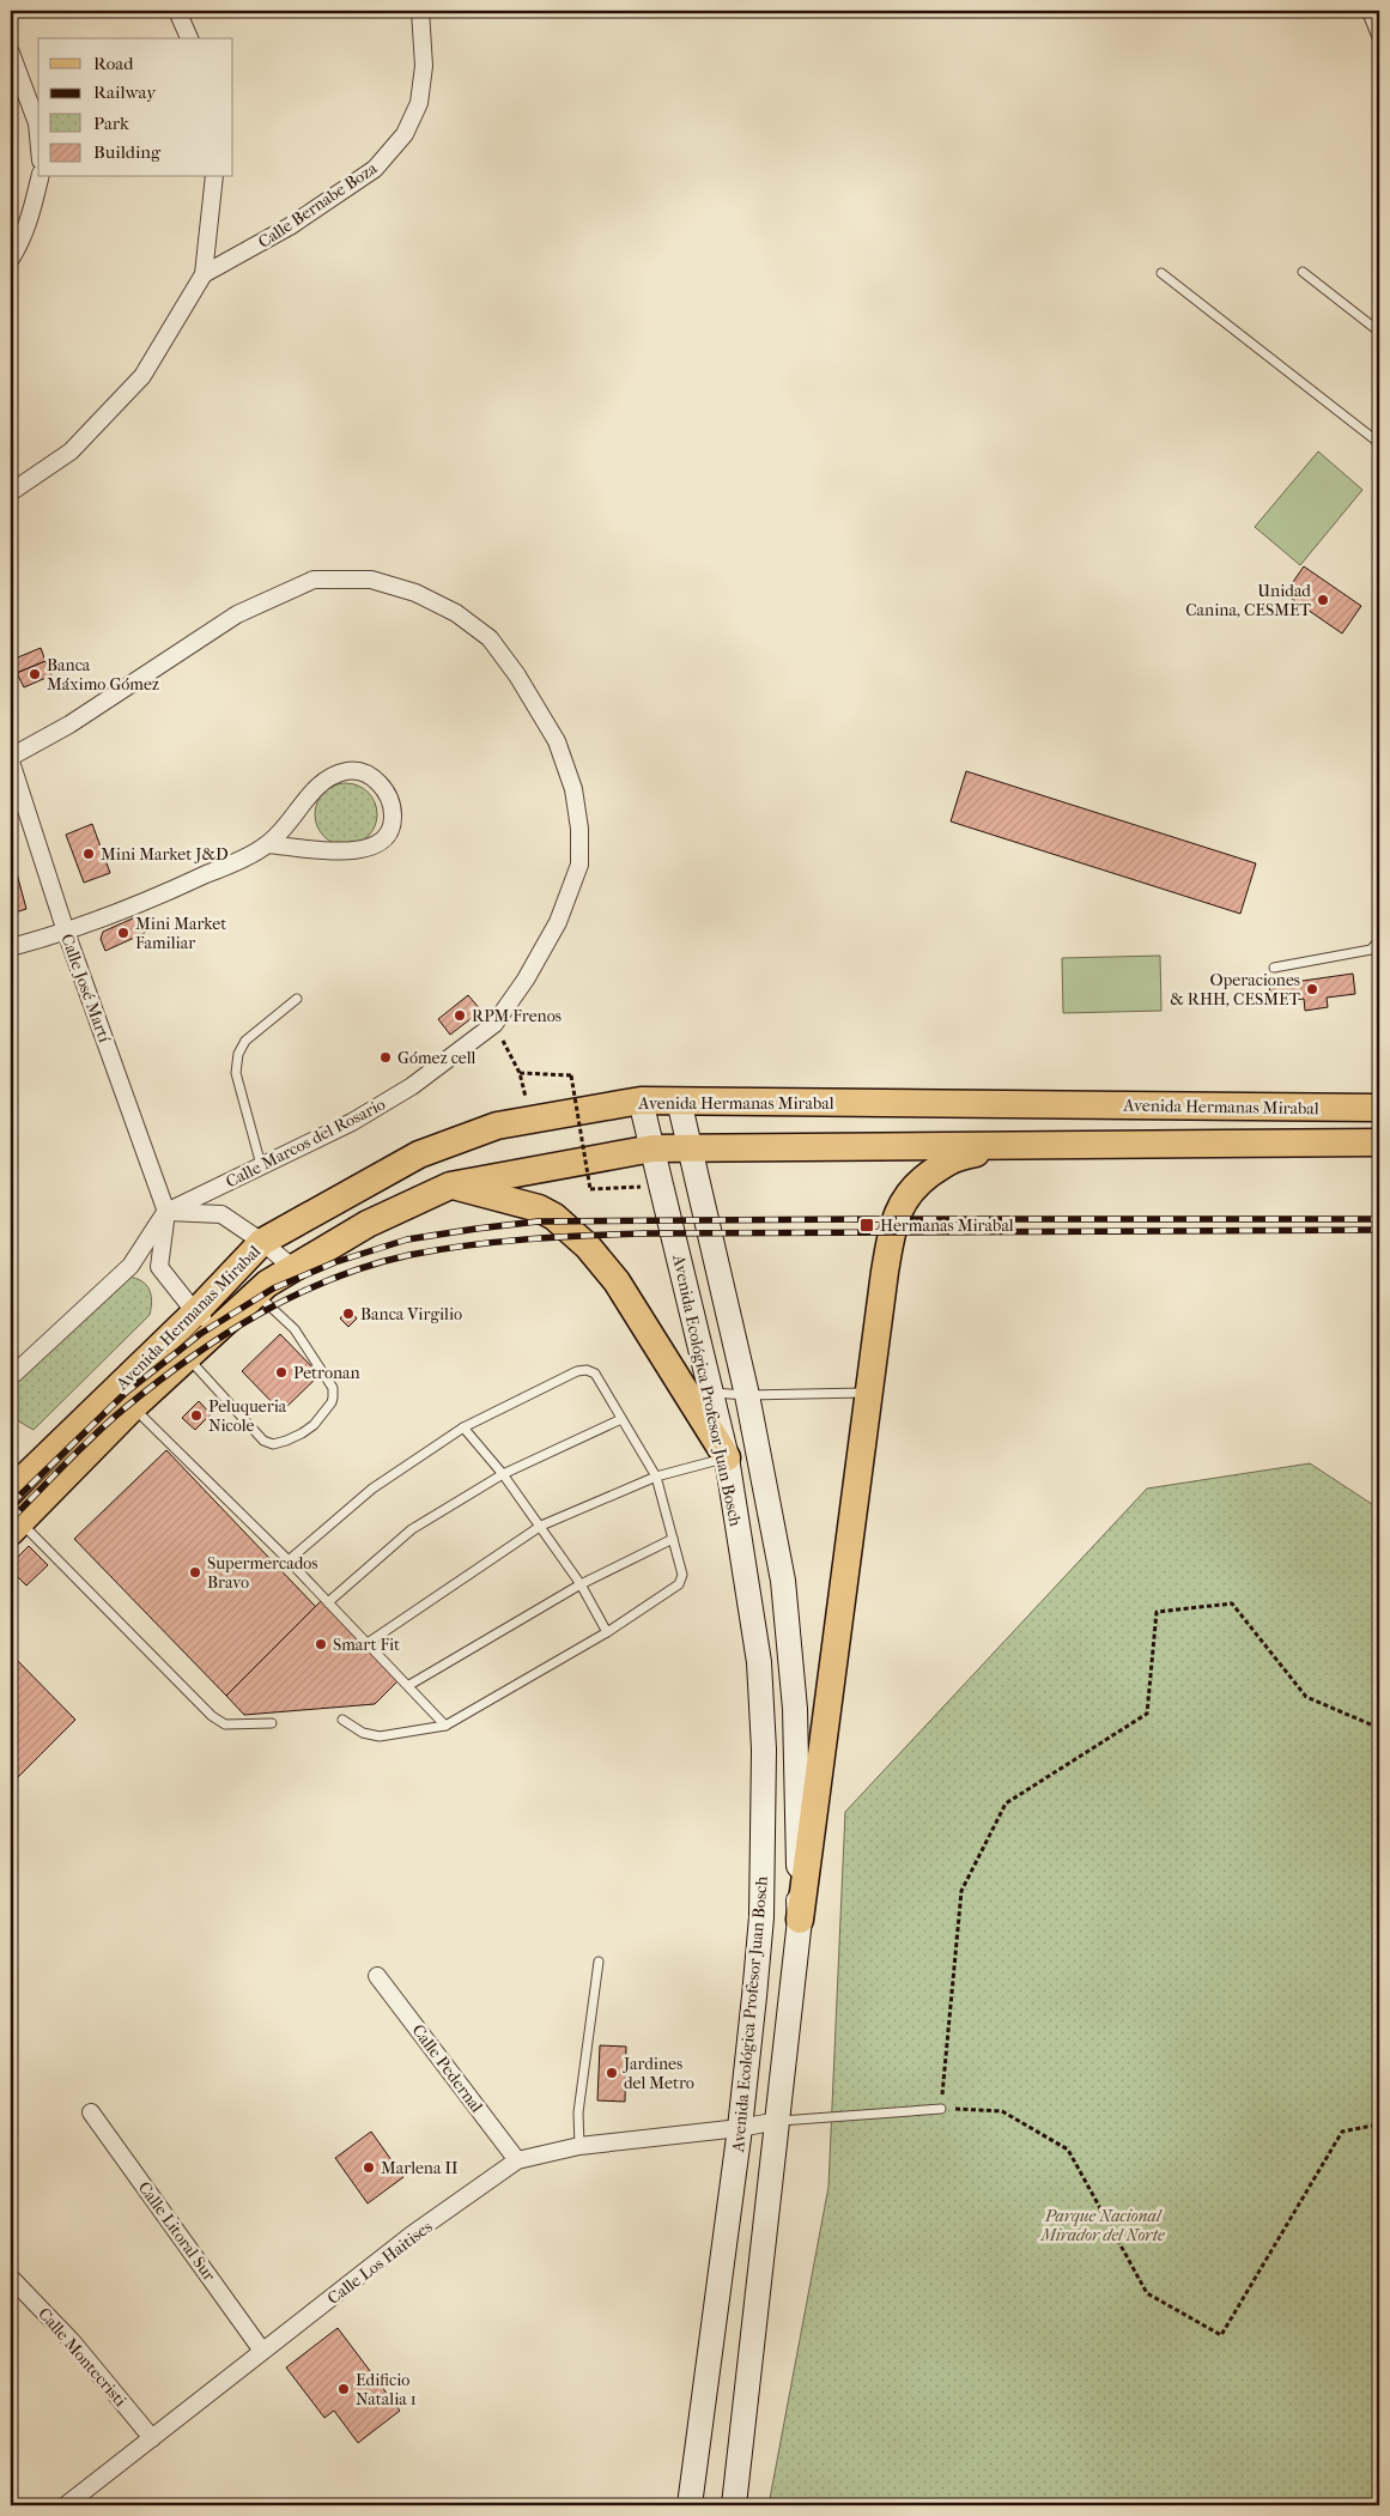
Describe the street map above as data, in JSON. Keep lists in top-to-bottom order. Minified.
{"streets":{"main road":["Avenida Hermanas Mirabal"],"street":["Calle Bernabe Boza","Calle José Martí","Calle Marcos del Rosario","Avenida Ecológica Profesor Juan Bosch","Calle Pedernal","Calle Litoral Sur","Calle Los Haitises","Calle Montecristi"]},"crossings":[["Calle José Martí","Calle Marcos del Rosario"],["Avenida Hermanas Mirabal","Avenida Ecológica Profesor Juan Bosch"],["Avenida Ecológica Profesor Juan Bosch","Calle Los Haitises"],["Calle Pedernal","Calle Los Haitises"],["Calle Litoral Sur","Calle Los Haitises"],["Calle Los Haitises","Calle Montecristi"]],"parks":["Parque Nacional Mirador del Norte"],"places":{"other":["Unidad Canina, CESMET","Banca Máximo Gómez","Mini Market J&D","Mini Market Familiar","Operaciones & RHH, CESMET","RPM Frenos","Gómez cell","Banca Virgilio","Petronan","Peluqueria Nicole","Supermercados Bravo","Smart Fit","Jardines del Metro","Marlena II","Edificio Natalia 1"],"transit":["Hermanas Mirabal"]},"legend":["Road","Railway","Park","Building"]}
